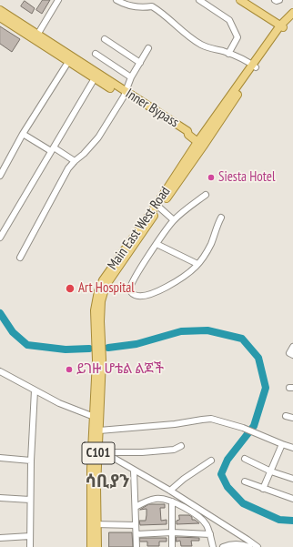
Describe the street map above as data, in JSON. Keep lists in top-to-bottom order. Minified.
{"streets":{"main road":["Inner Bypass","Main East West Road","C101"]},"crossings":[["Inner Bypass","Main East West Road"]],"districts":["ሳቢያን"],"places":["Siesta Hotel","Art Hospital","ይገዙ ሆቴል ልጆች"]}
